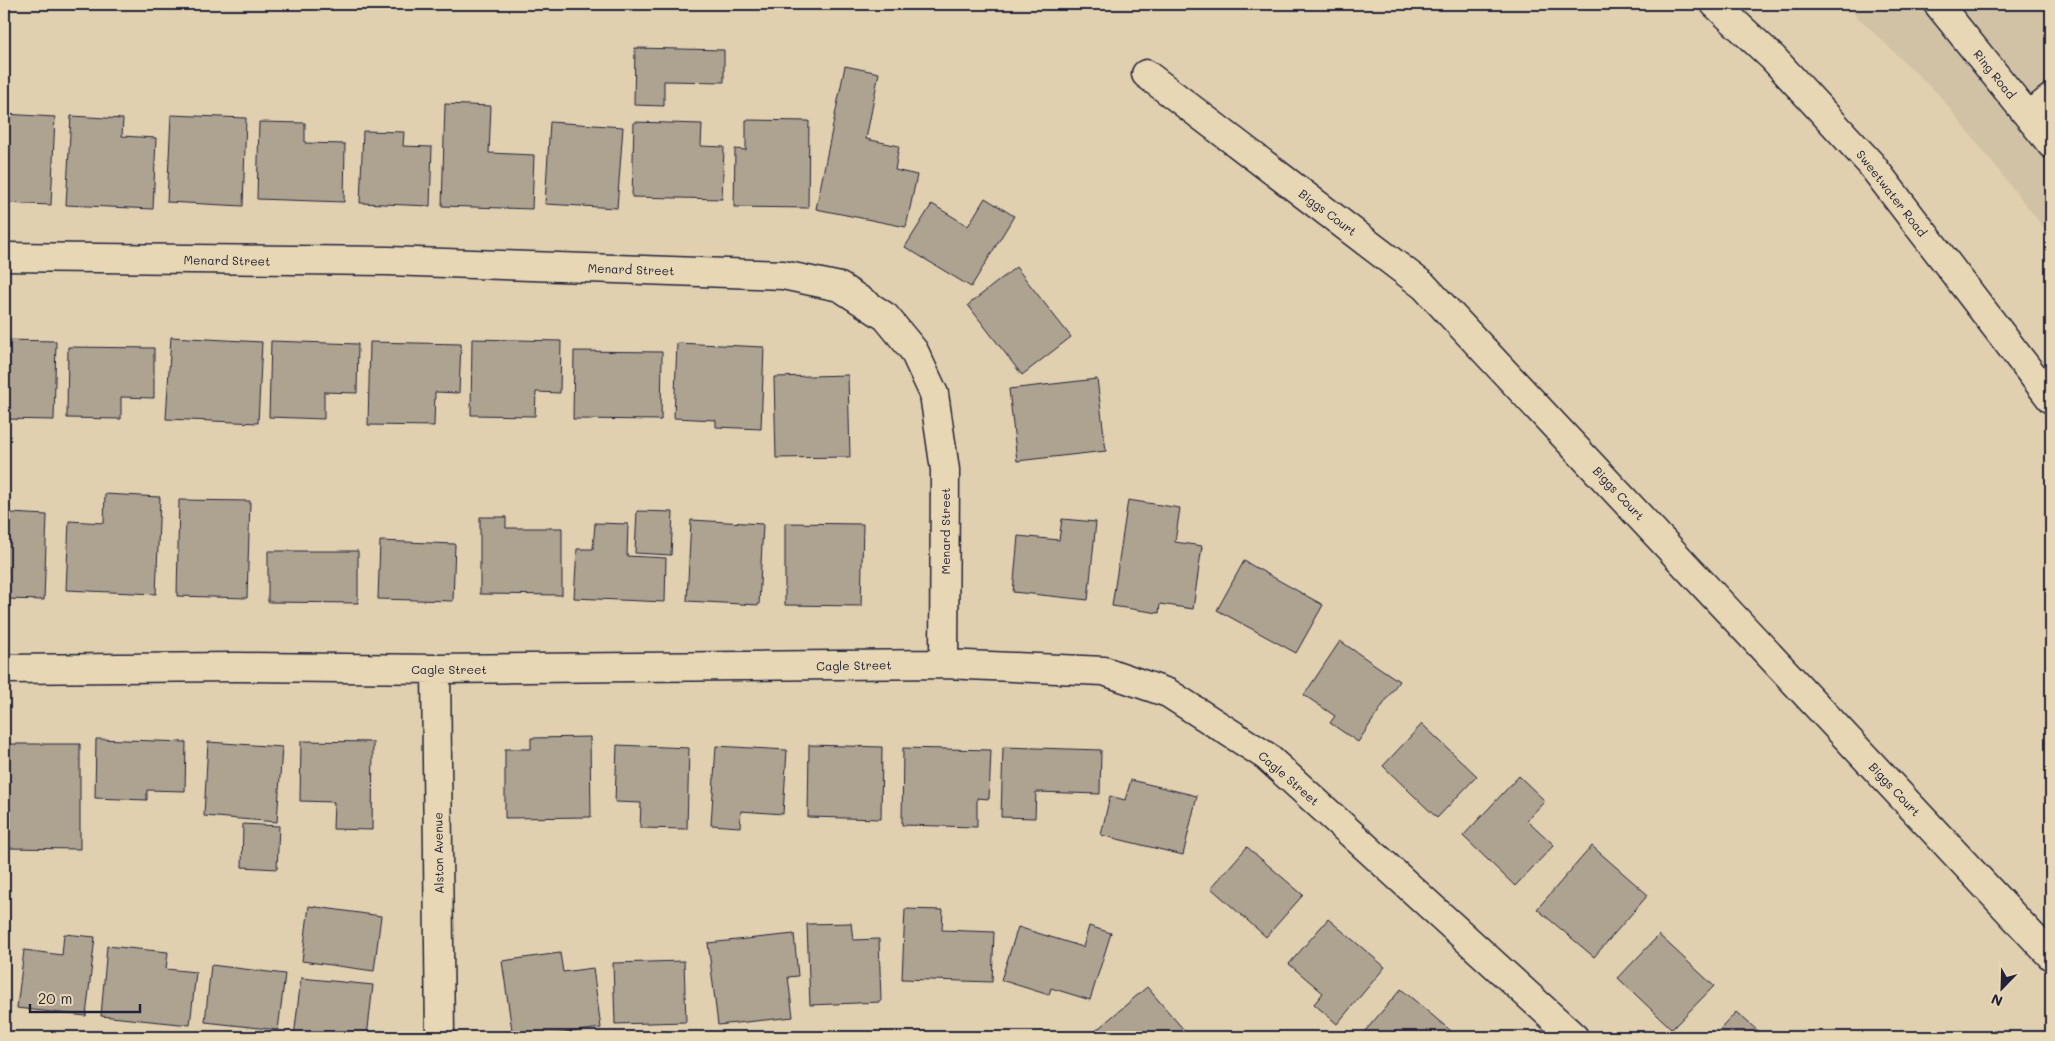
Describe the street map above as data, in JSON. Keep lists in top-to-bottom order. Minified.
{"streets":{"street":["Ring Road","Sweetwater Road","Biggs Court","Menard Street","Cagle Street","Alston Avenue"]},"crossings":[["Menard Street","Cagle Street"],["Cagle Street","Alston Avenue"]],"scale_bar":"20 m","north":"bottom left"}
